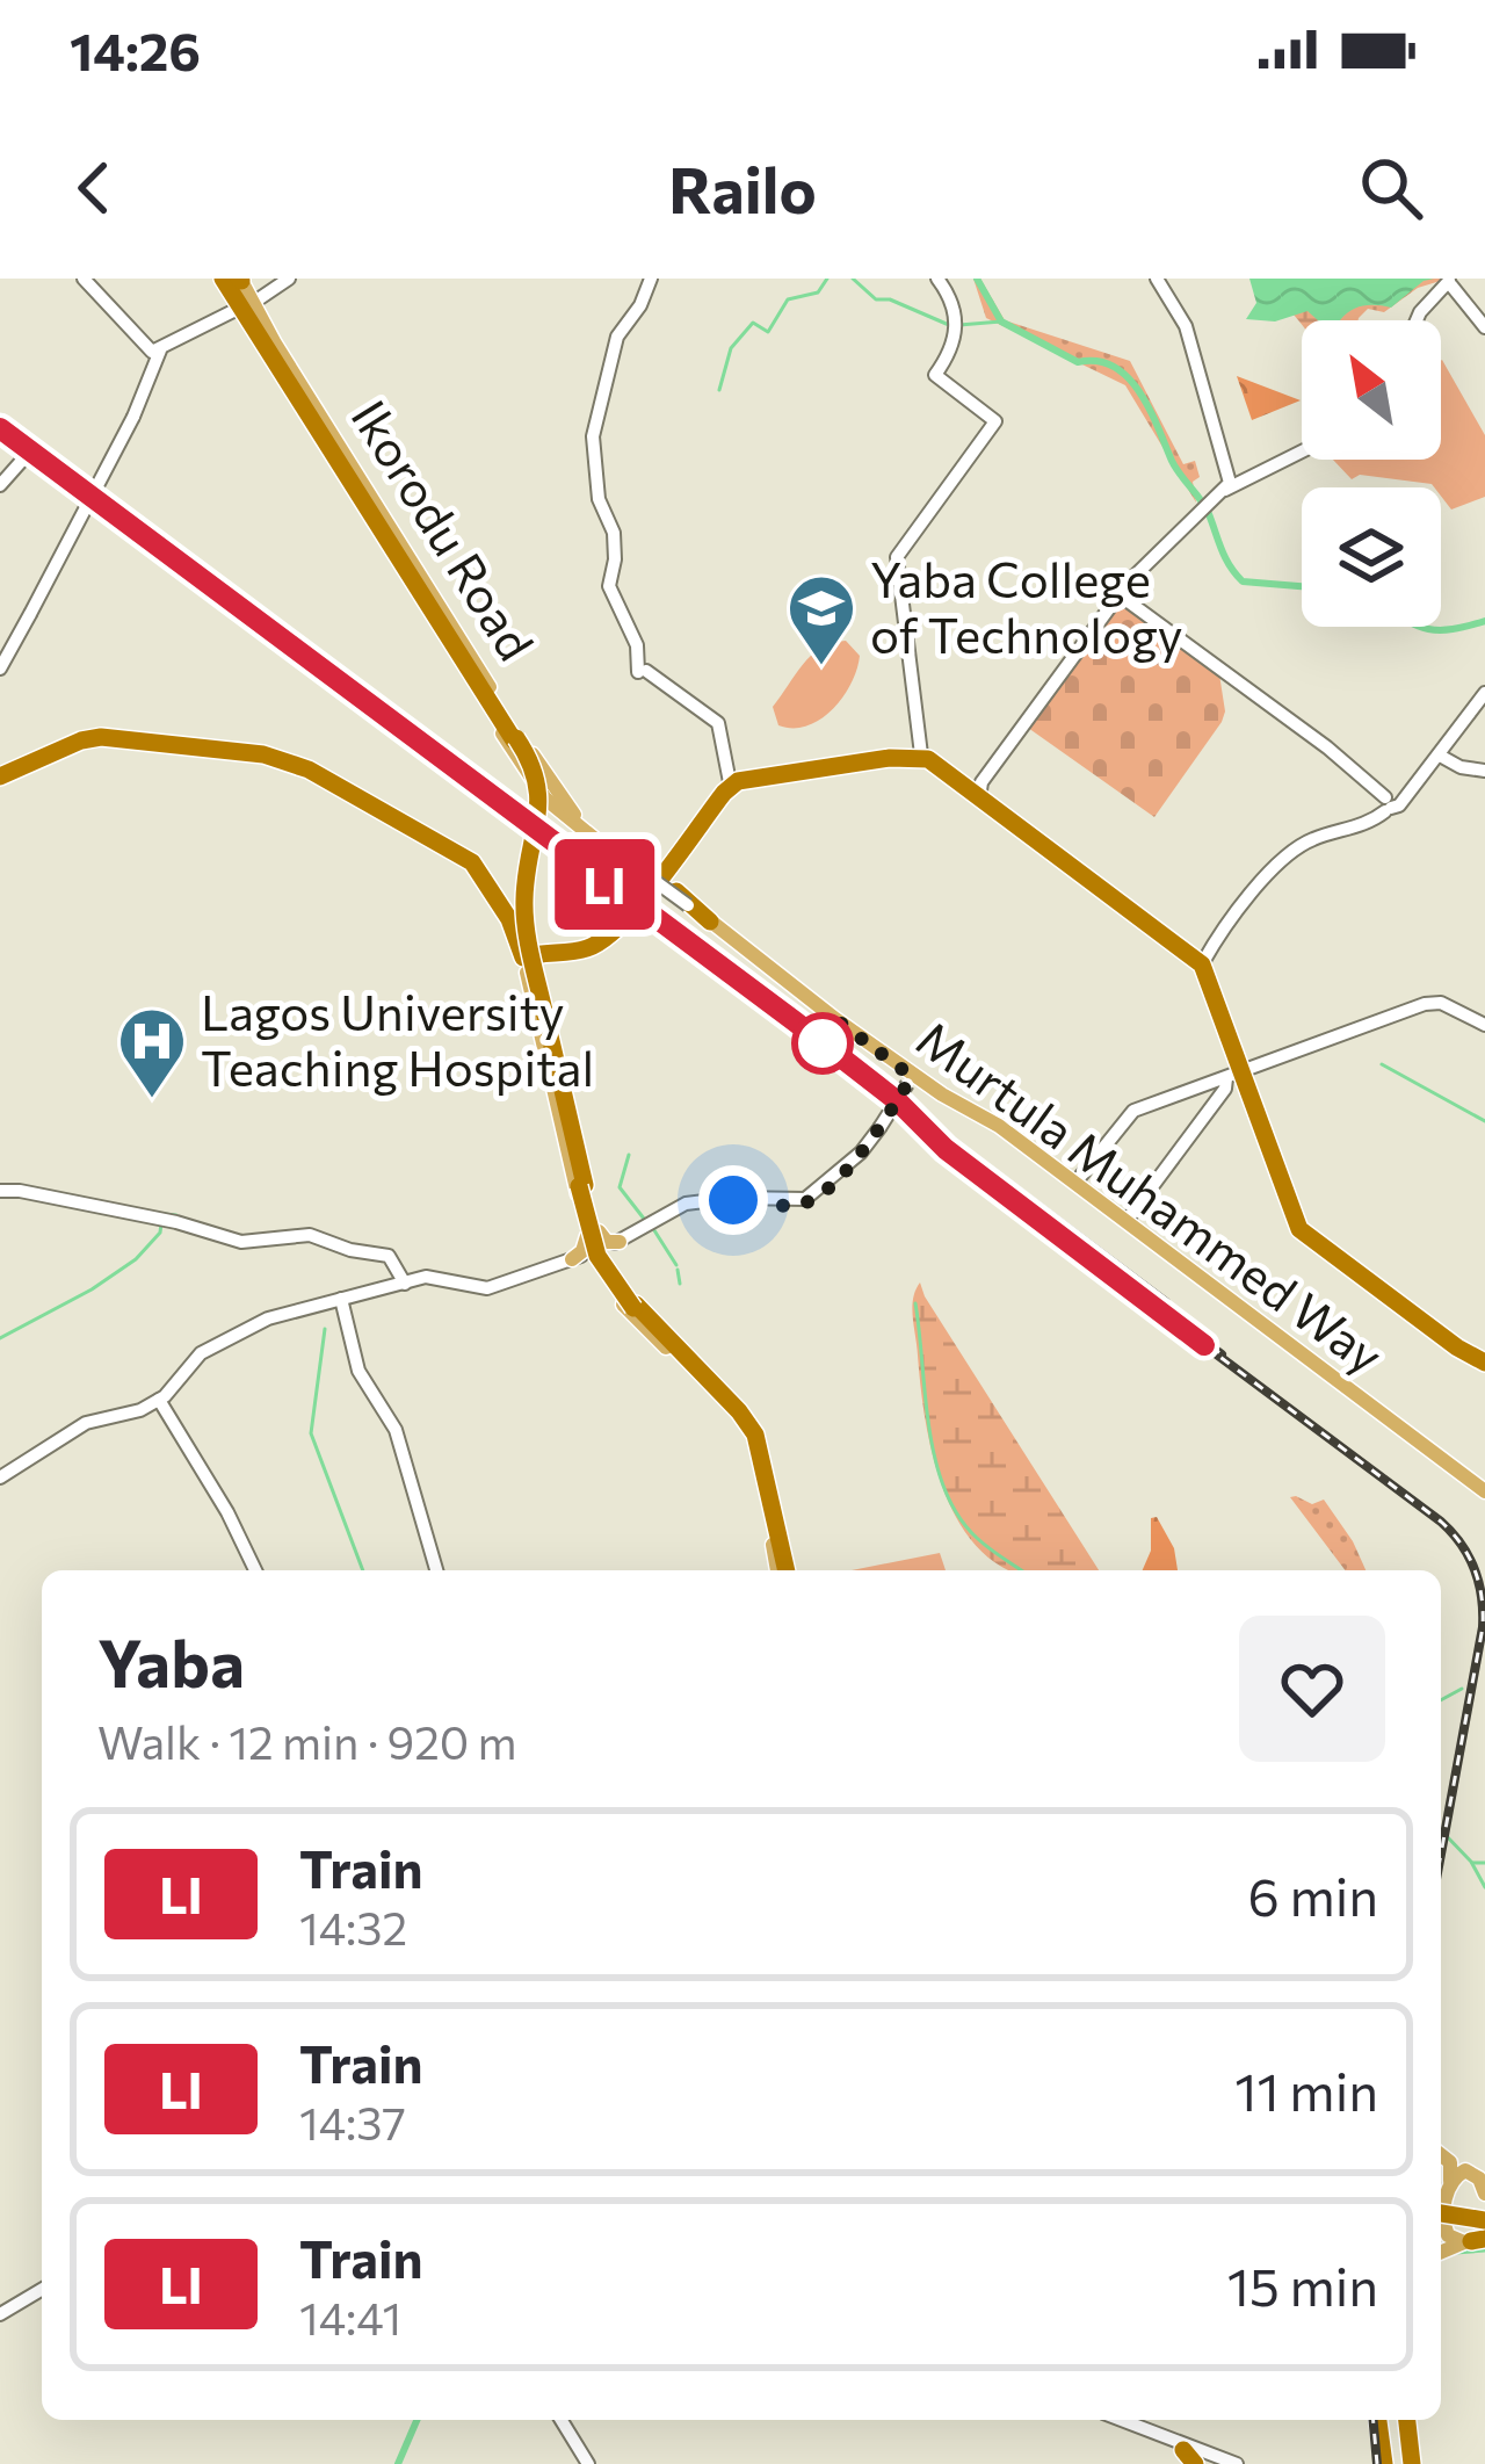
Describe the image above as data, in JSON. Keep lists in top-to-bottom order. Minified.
{"streets":{"highway":["Ikorodu Road"],"main road":["Murtula Muhammed Way"]},"places":{"school or university":["Yaba College of Technology"],"hospital":["Lagos University Teaching Hospital"]},"north":"top left","page":{"status":"14:26","header":"Railo","on_map":"LI","heading":["Yaba","Walk · 12 min · 920 m"],"list":[{"mark":"LI","name":"Train","note":"14:32","value":"6 min"},{"mark":"LI","name":"Train","note":"14:37","value":"11 min"},{"mark":"LI","name":"Train","note":"14:41","value":"15 min"}]}}
